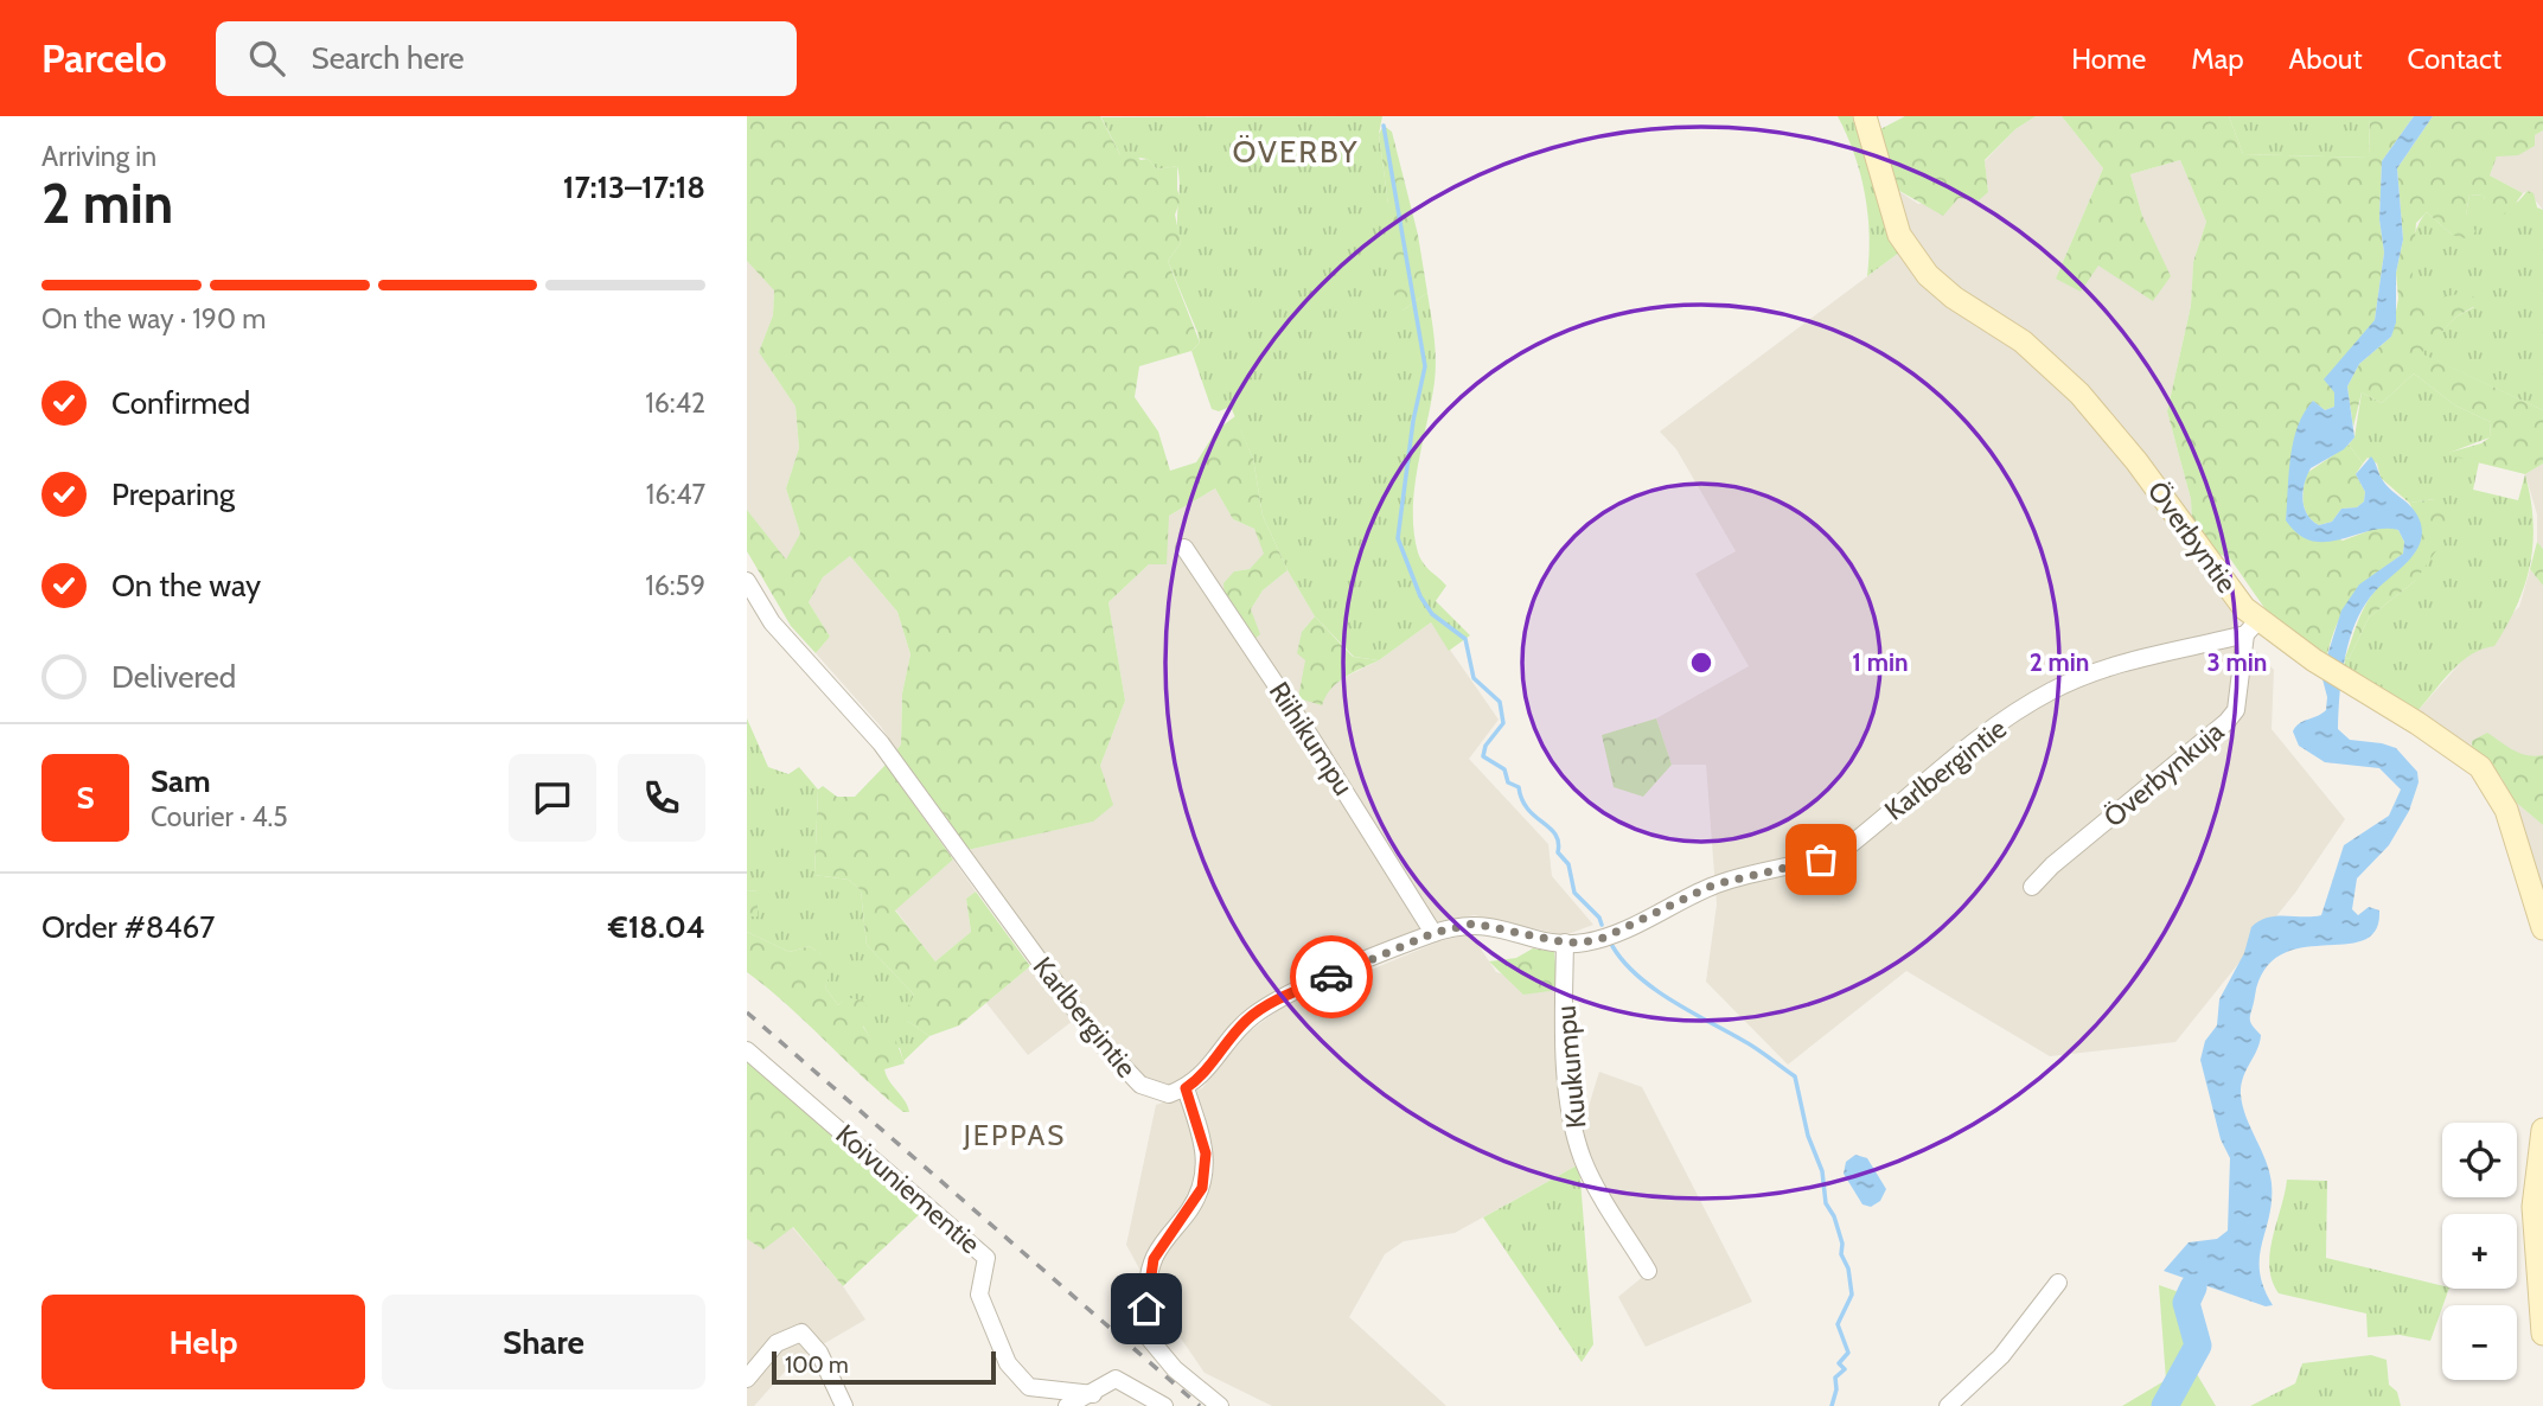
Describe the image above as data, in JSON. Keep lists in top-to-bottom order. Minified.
{"streets":{"street":["Överbyntie","Riihikumpu","Karlbergintie","Överbynkuja","Kuukumpu","Koivuniementie"]},"crossings":[["Överbyntie","Karlbergintie"],["Överbyntie","Överbynkuja"],["Riihikumpu","Karlbergintie"],["Karlbergintie","Överbynkuja"],["Karlbergintie","Kuukumpu"]],"districts":["ÖVERBY","JEPPAS"],"scale_bar":"100 m","page":{"header":"Parcelo","search":"Search here","nav":["Home","Map","About","Contact"],"heading":["2 min","Arriving in","17:13–17:18"],"panel":["Sam","Courier · 4.5","Order #8467","€18.04"],"bar":"On the way · 190 m","list":[["Confirmed","16:42"],["Preparing","16:47"],["On the way","16:59"],"Delivered"],"round":"S","map_buttons":["+","−"],"buttons":["Help","Share"],"scale":"100 m"},"rings":["1 min","2 min","3 min"]}
